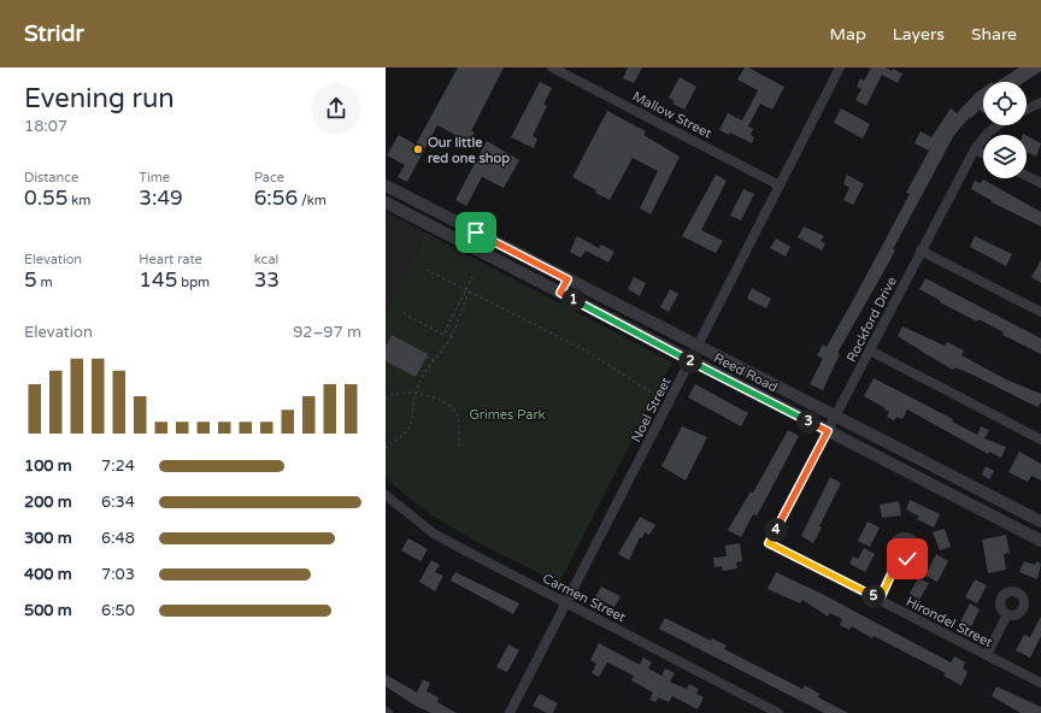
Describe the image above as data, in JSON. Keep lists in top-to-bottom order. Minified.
{"streets":{"street":["Mallow Street","Rockford Drive","Reed Road","Noel Street","Carmen Street","Hirondel Street"]},"crossings":[["Mallow Street","Noel Street"],["Rockford Drive","Reed Road"],["Rockford Drive","Hirondel Street"],["Reed Road","Noel Street"],["Noel Street","Carmen Street"]],"parks":["Grimes Park"],"places":["Our little red one shop"],"page":{"header":"Stridr","nav":["Map","Layers","Share"],"heading":["Evening run","18:07"],"stats":[["Distance","0.55 km"],["Time","3:49"],["Pace","6:56 /km"],["Elevation","5 m"],["Heart rate","145 bpm"],["kcal","33"]],"pins":["1","2","3","4","5"],"chart":["Elevation","92–97 m"],"list":[{"name":"100 m","note":"7:24"},{"name":"200 m","note":"6:34"},{"name":"300 m","note":"6:48"},{"name":"400 m","note":"7:03"},{"name":"500 m","note":"6:50"}]}}
